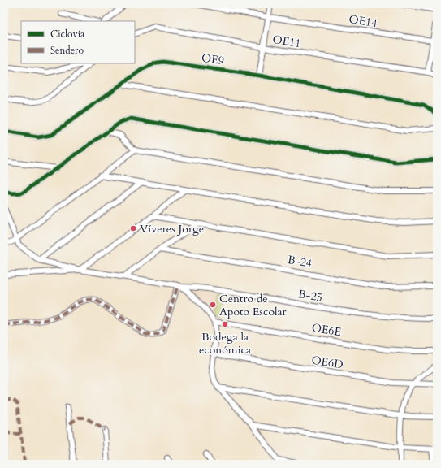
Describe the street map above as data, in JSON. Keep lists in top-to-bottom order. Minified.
{"streets":{"street":["OE14","OE11","OE9","B-24","B-25","OE6E","OE6D"]},"places":["Víveres Jorge","Centro de Apoto Escolar","Bodega la económica"],"legend":["Ciclovía","Sendero"]}
